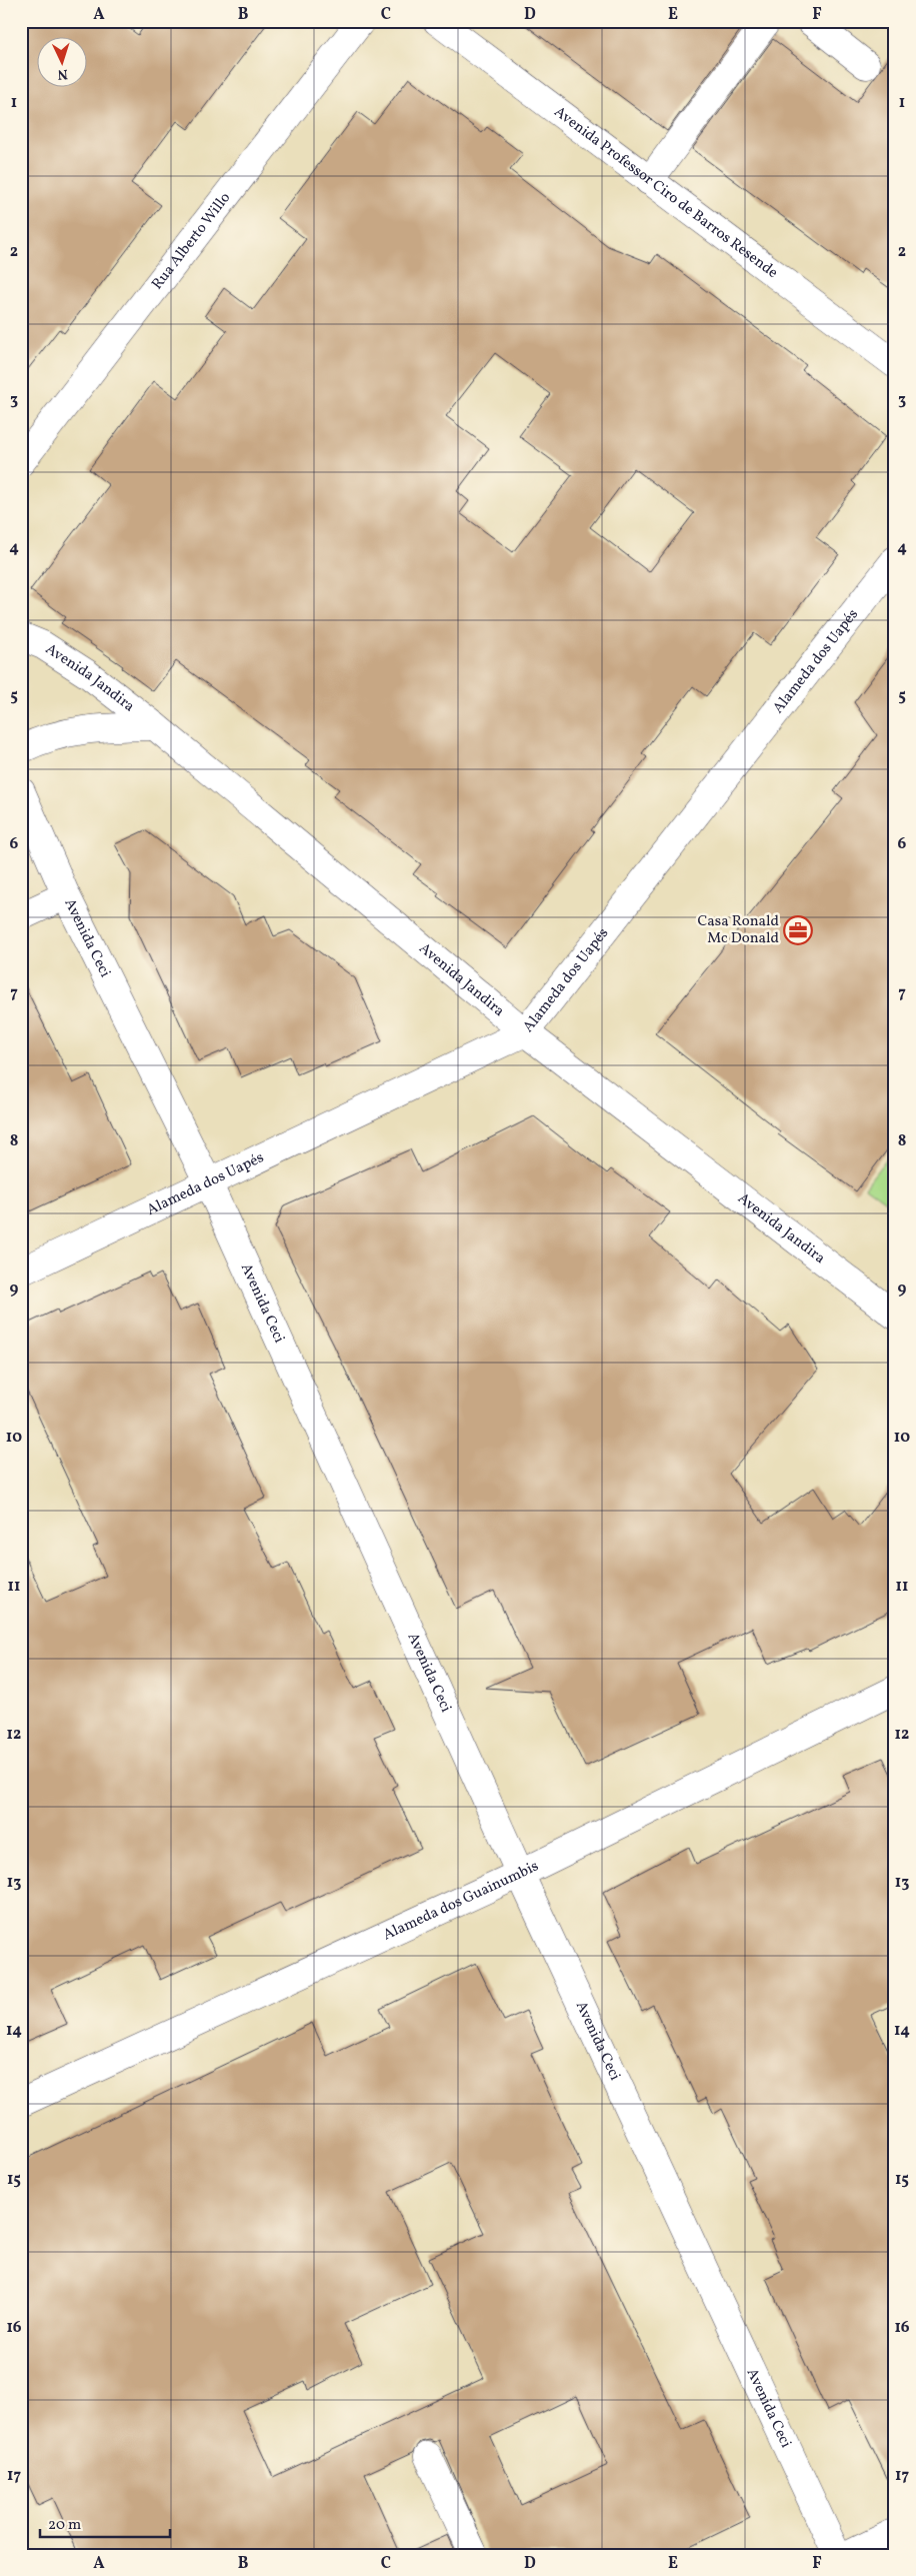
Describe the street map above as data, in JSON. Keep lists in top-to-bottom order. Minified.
{"streets":{"street":["Avenida Professor Ciro de Barros Resende","Rua Alberto Willo","Alameda dos Uapés","Avenida Jandira","Avenida Ceci","Alameda dos Guainumbis"]},"crossings":[["Alameda dos Uapés","Avenida Jandira"],["Alameda dos Uapés","Avenida Ceci"],["Avenida Ceci","Alameda dos Guainumbis"]],"places":{"office":["Casa Ronald Mc Donald"]},"scale_bar":"20 m","north":"bottom","grid":{"columns":["A","B","C","D","E","F"],"rows":["1","2","3","4","5","6","7","8","9","10","11","12","13","14","15","16","17"]}}
